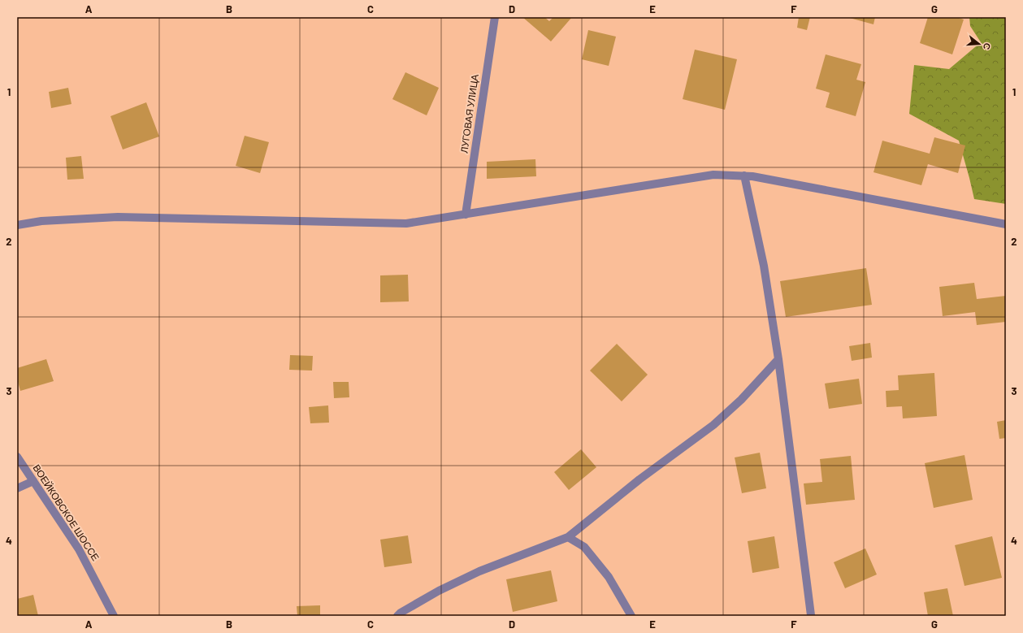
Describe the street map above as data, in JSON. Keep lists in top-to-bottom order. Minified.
{"streets":{"street":["ЛУГОВАЯ УЛИЦА","ВОЕЙКОВСКОЕ ШОССЕ"]},"north":"right","grid":{"columns":["A","B","C","D","E","F","G"],"rows":["1","2","3","4"]}}
